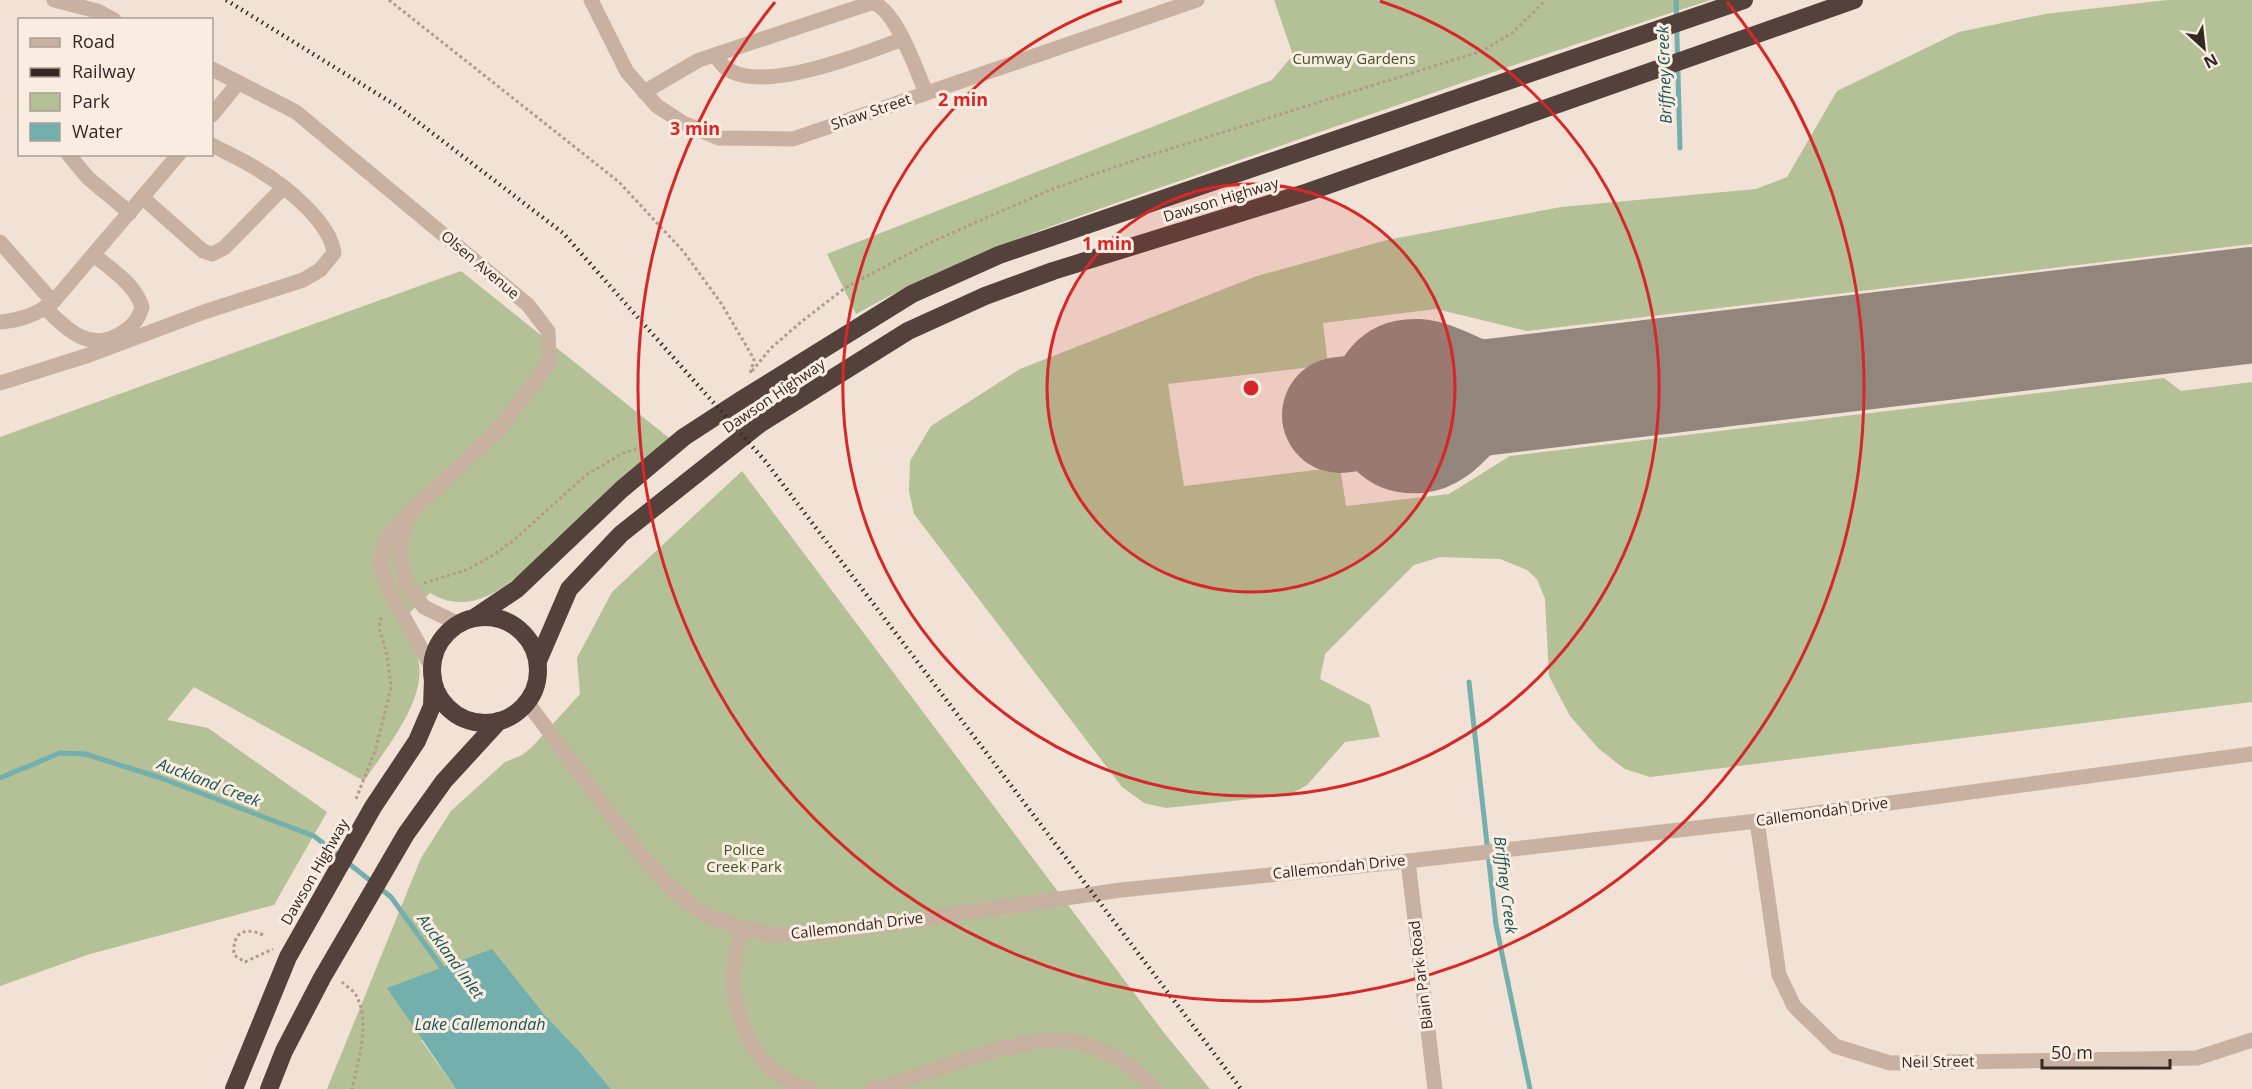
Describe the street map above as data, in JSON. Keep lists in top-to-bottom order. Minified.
{"streets":{"highway":["Dawson Highway"],"street":["Shaw Street","Olsen Avenue","Callemondah Drive","Blain Park Road","Neil Street"]},"crossings":[["Dawson Highway","Olsen Avenue"],["Dawson Highway","Callemondah Drive"],["Olsen Avenue","Callemondah Drive"],["Callemondah Drive","Blain Park Road"],["Callemondah Drive","Neil Street"]],"water":["Briffney Creek","Auckland Creek","Auckland Inlet","Lake Callemondah"],"parks":["Cumway Gardens","Police Creek Park"],"legend":["Road","Railway","Park","Water"],"scale_bar":"50 m","north":"bottom right","rings":["2 min","3 min","1 min"]}
